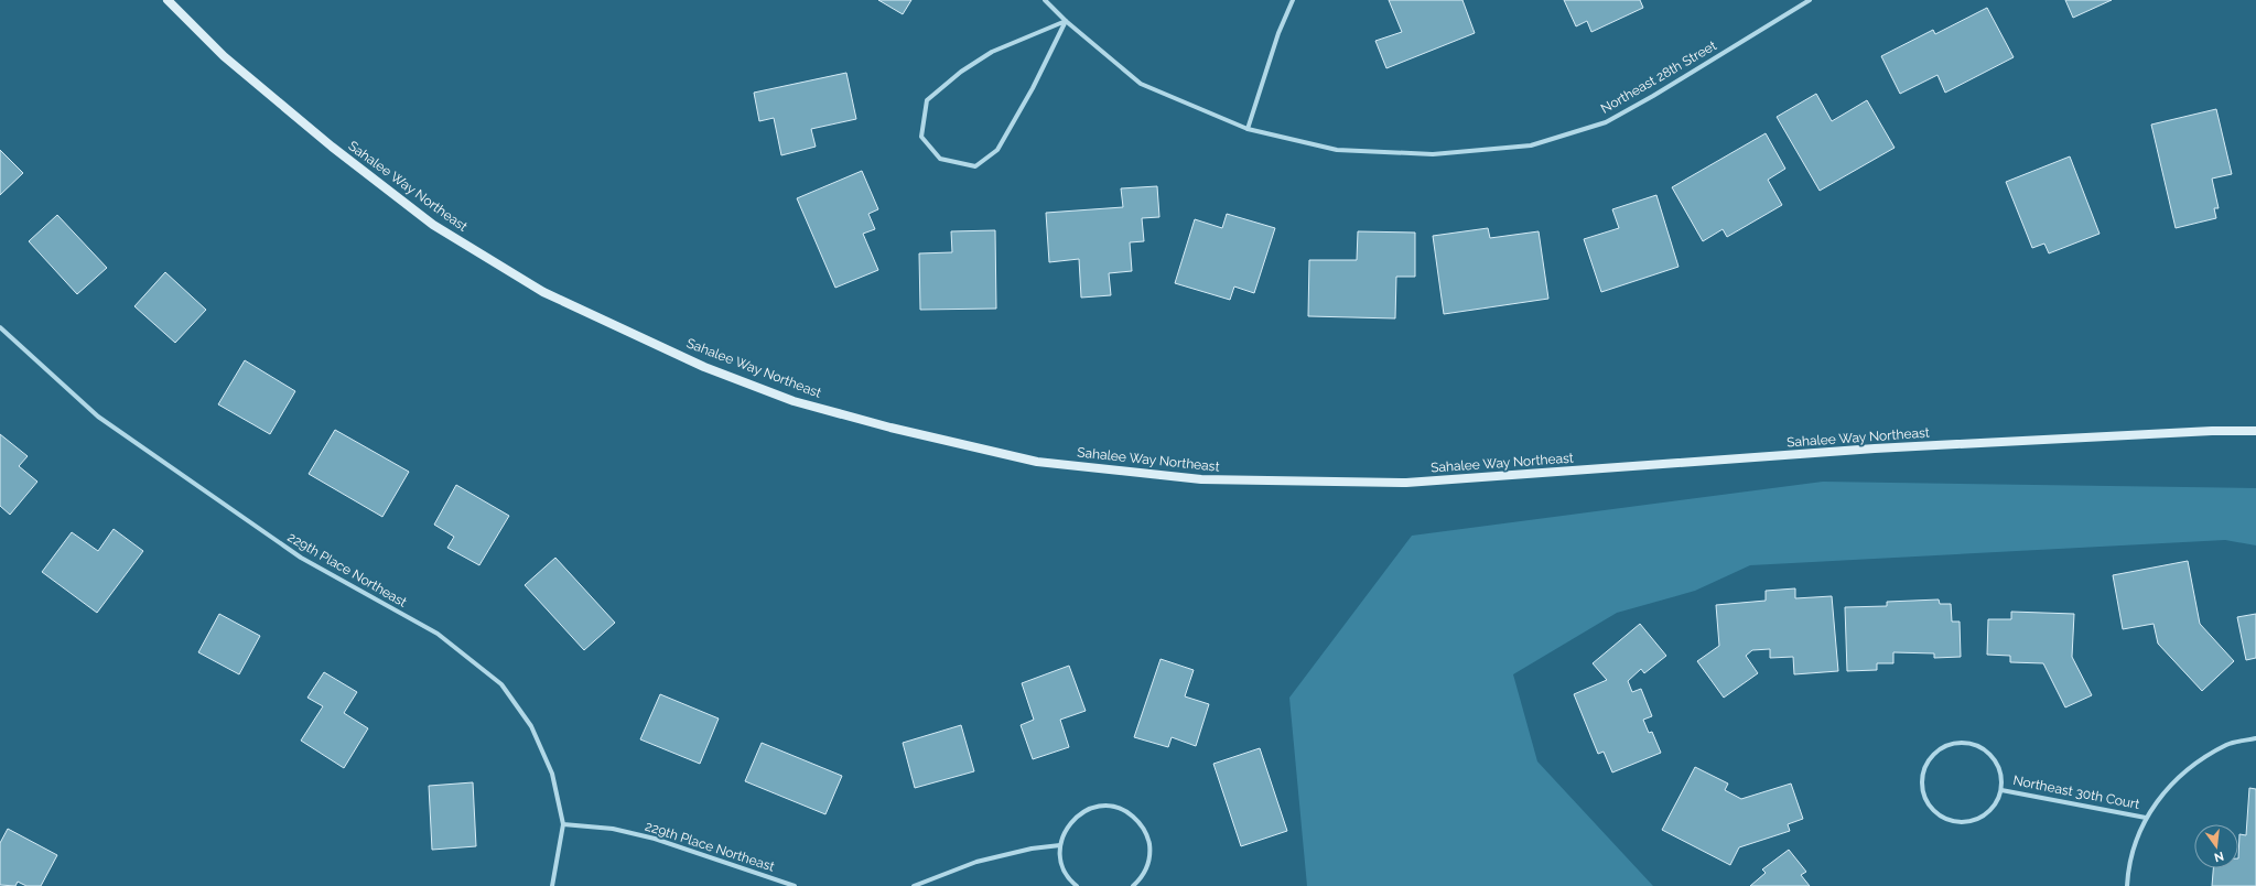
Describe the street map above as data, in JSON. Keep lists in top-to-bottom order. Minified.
{"streets":{"main road":["Sahalee Way Northeast"],"street":["Northeast 28th Street","229th Place Northeast","Northeast 30th Court"]},"north":"bottom"}
